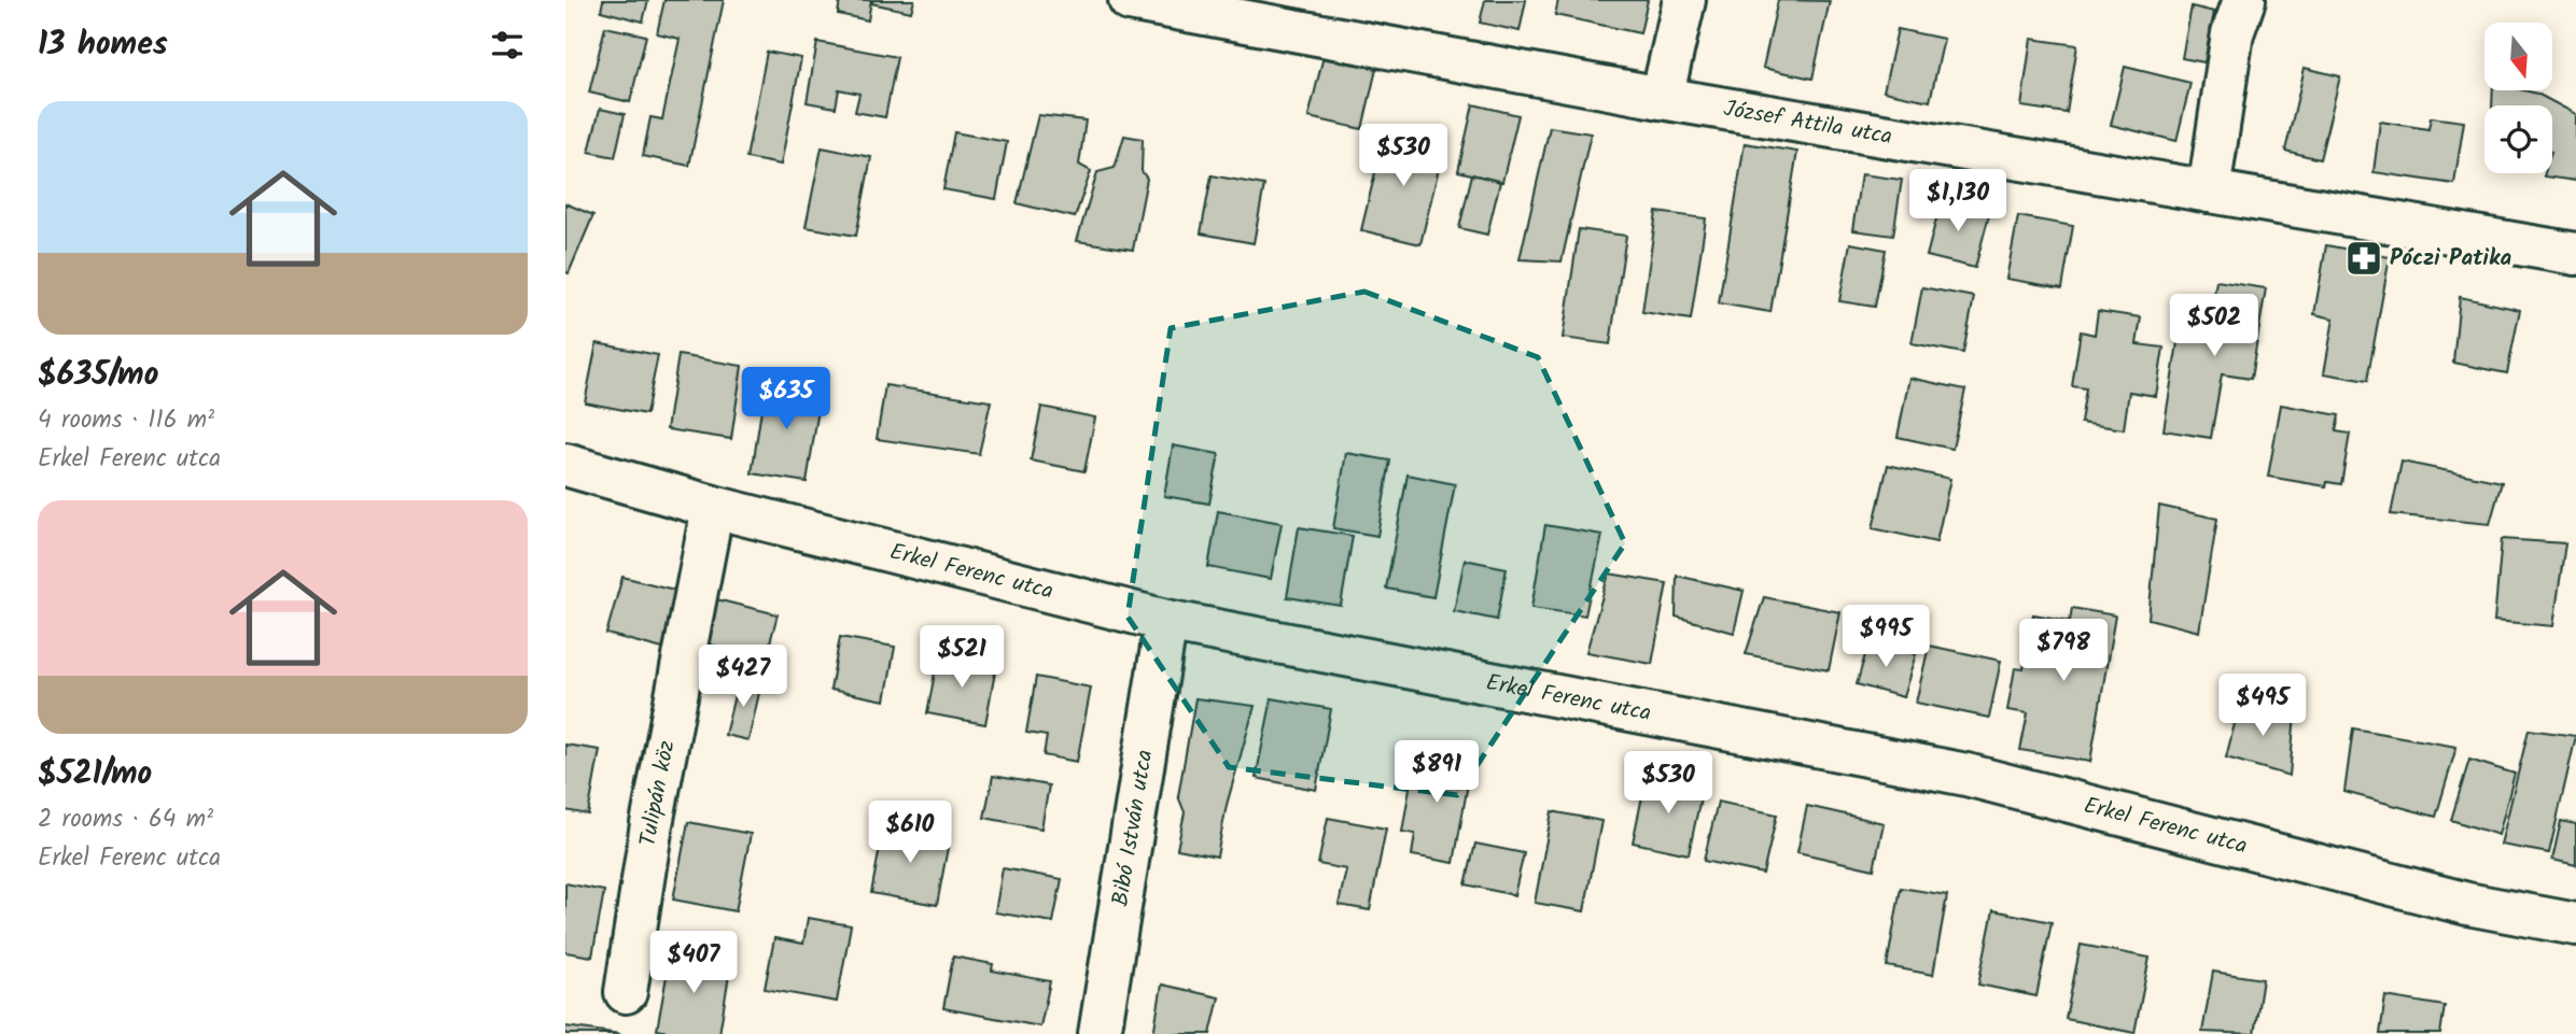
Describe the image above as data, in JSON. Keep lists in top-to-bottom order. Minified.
{"streets":{"street":["József Attila utca","Erkel Ferenc utca","Tulipán köz","Bibó István utca"]},"crossings":[["Erkel Ferenc utca","Tulipán köz"],["Erkel Ferenc utca","Bibó István utca"]],"places":{"pharmacy":["Póczi Patika"]},"north":"bottom","page":{"heading":"13 homes","list":[{"name":"$635/mo","note":"4 rooms · 116 m² · Erkel Ferenc utca"},{"name":"$521/mo","note":"2 rooms · 64 m² · Erkel Ferenc utca"}],"price":["$530","$1,130","$502","$635","$995","$798","$521","$427","$495","$891","$530","$610","$407"]}}
